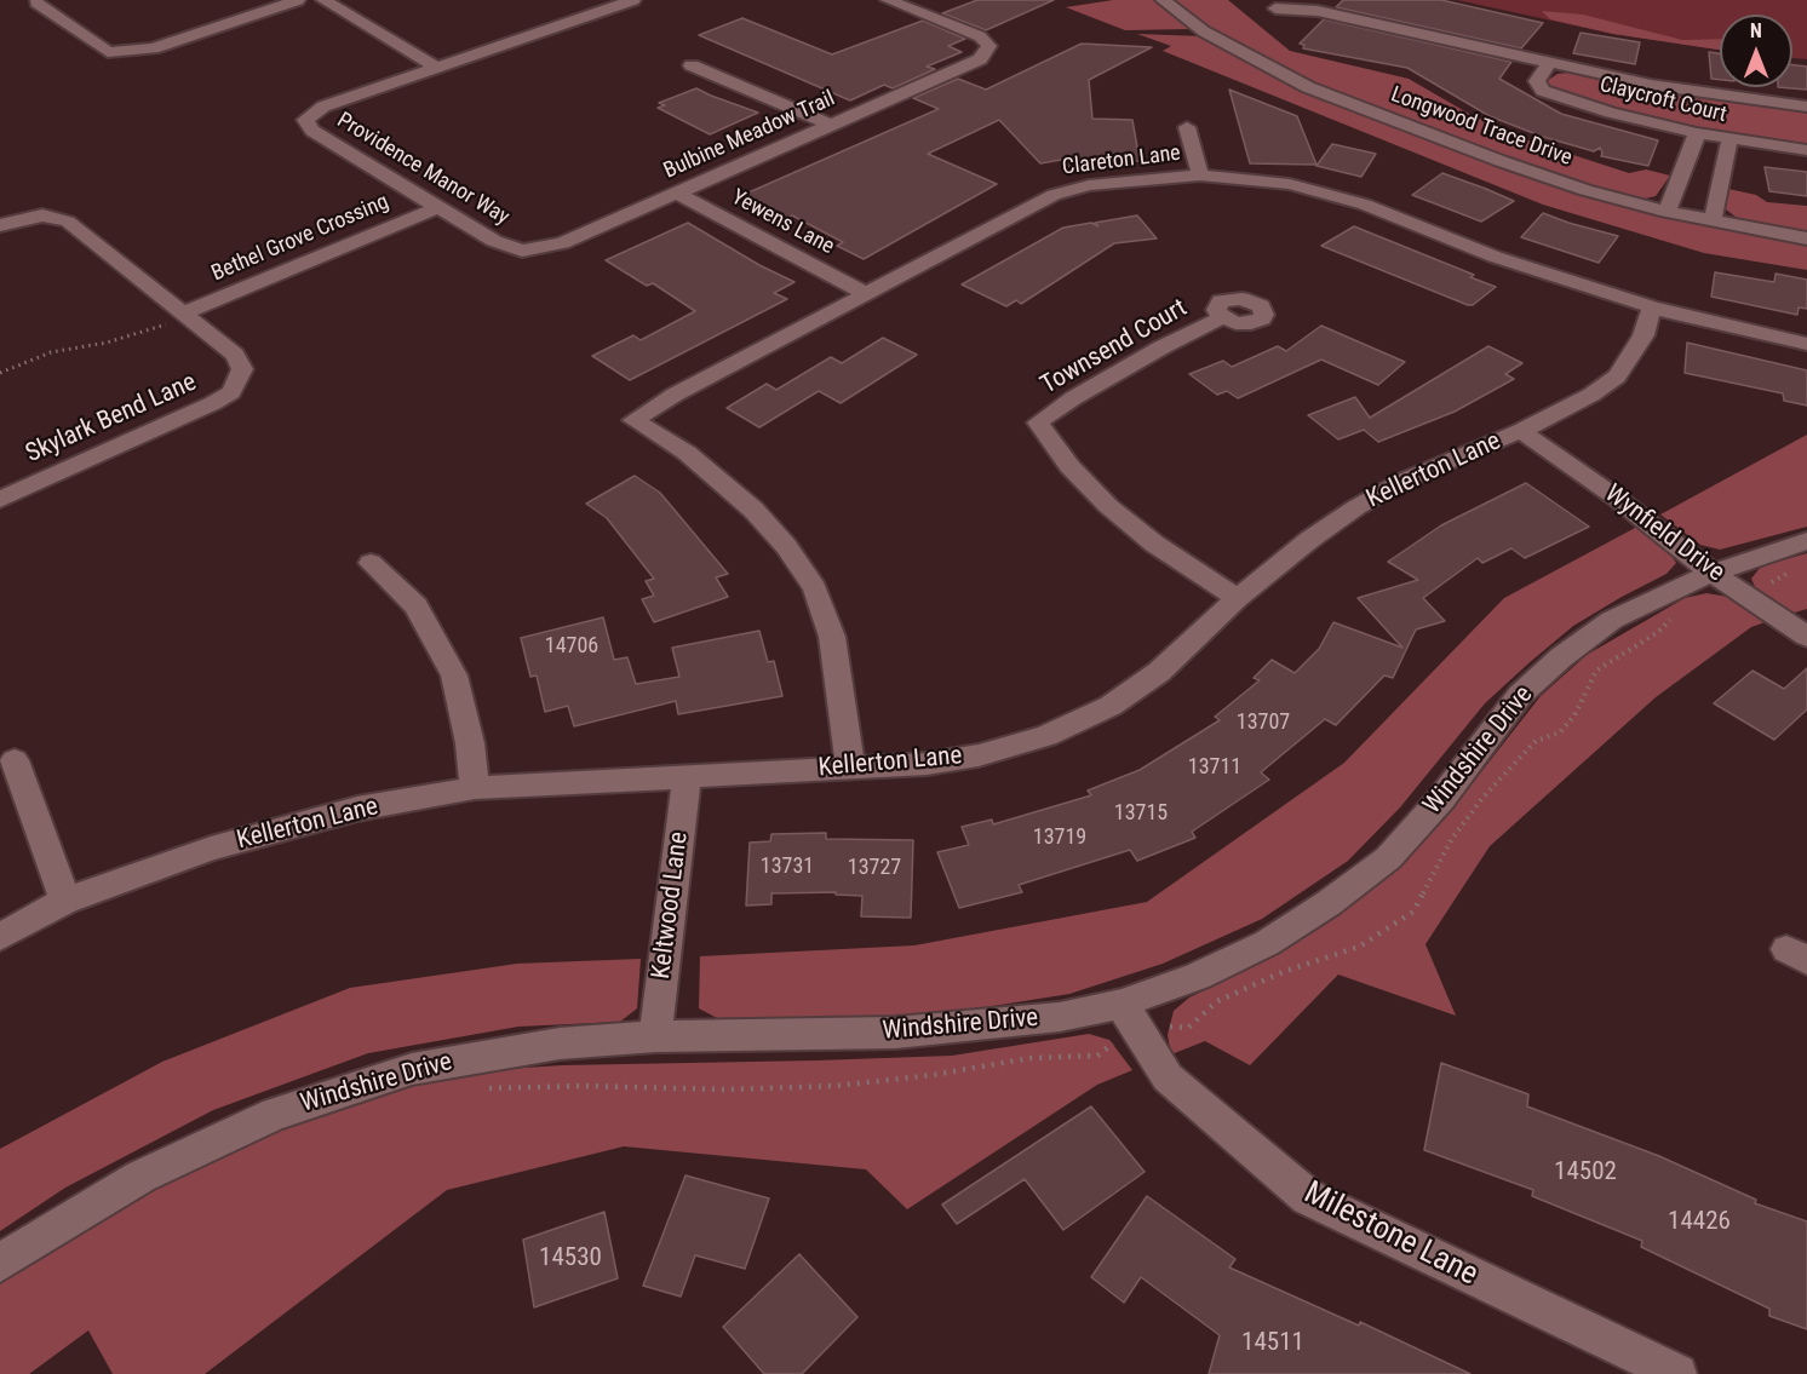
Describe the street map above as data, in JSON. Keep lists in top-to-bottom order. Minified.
{"streets":{"street":["Claycroft Court","Longwood Trace Drive","Bulbine Meadow Trail","Clareton Lane","Providence Manor Way","Yewens Lane","Bethel Grove Crossing","Townsend Court","Skylark Bend Lane","Kellerton Lane","Wynfield Drive","Windshire Drive","Keltwood Lane","Milestone Lane"]},"crossings":[["Bulbine Meadow Trail","Providence Manor Way"],["Bulbine Meadow Trail","Yewens Lane"],["Clareton Lane","Yewens Lane"],["Clareton Lane","Kellerton Lane"],["Providence Manor Way","Bethel Grove Crossing"],["Bethel Grove Crossing","Skylark Bend Lane"],["Townsend Court","Kellerton Lane"],["Kellerton Lane","Wynfield Drive"],["Kellerton Lane","Keltwood Lane"],["Wynfield Drive","Windshire Drive"],["Windshire Drive","Keltwood Lane"],["Windshire Drive","Milestone Lane"]],"house_numbers":["14706","13707","13711","13715","13719","13731","13727","14502","14426","14530","14511"],"north":"top"}
